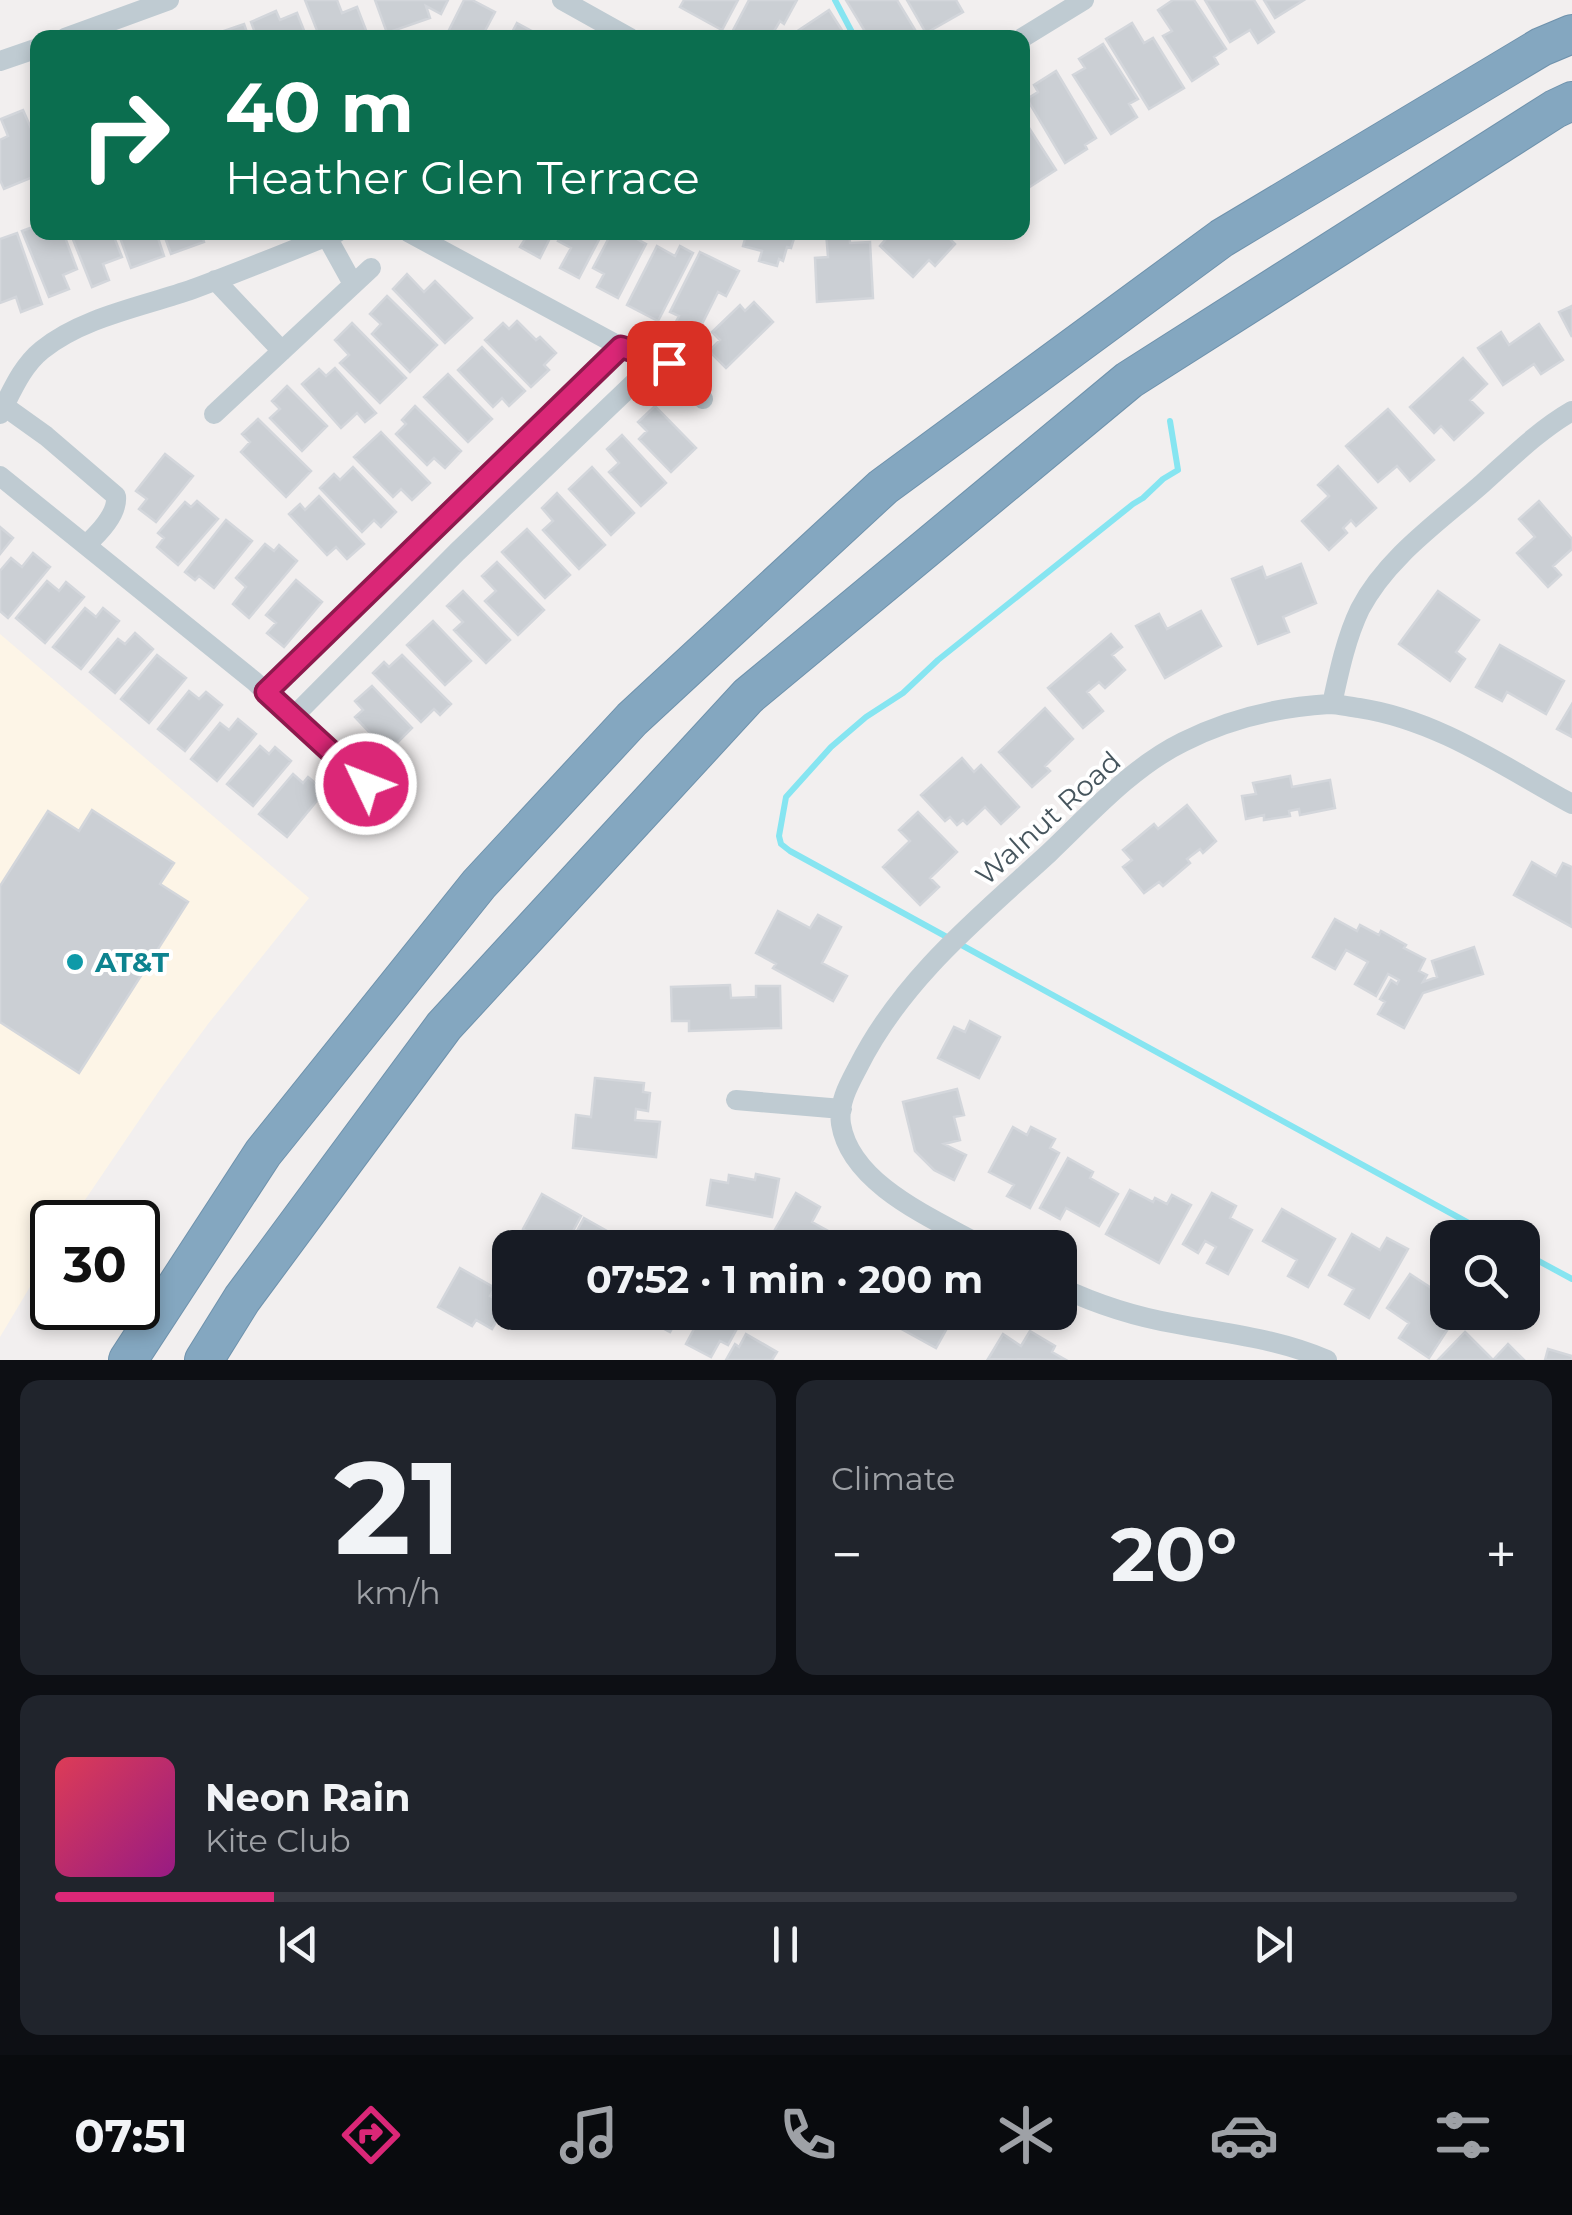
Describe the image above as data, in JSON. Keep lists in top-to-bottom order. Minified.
{"streets":{"street":["Walnut Road"]},"places":["AT&T"],"page":{"turn":["40 m","Heather Glen Terrace"],"limit":"30","trip":"07:52 · 1 min · 200 m","tile":[["21","km/h"],"Climate"],"heat":["−","20°","+"],"song":["Neon Rain","Kite Club"],"tabs":"07:51"}}
